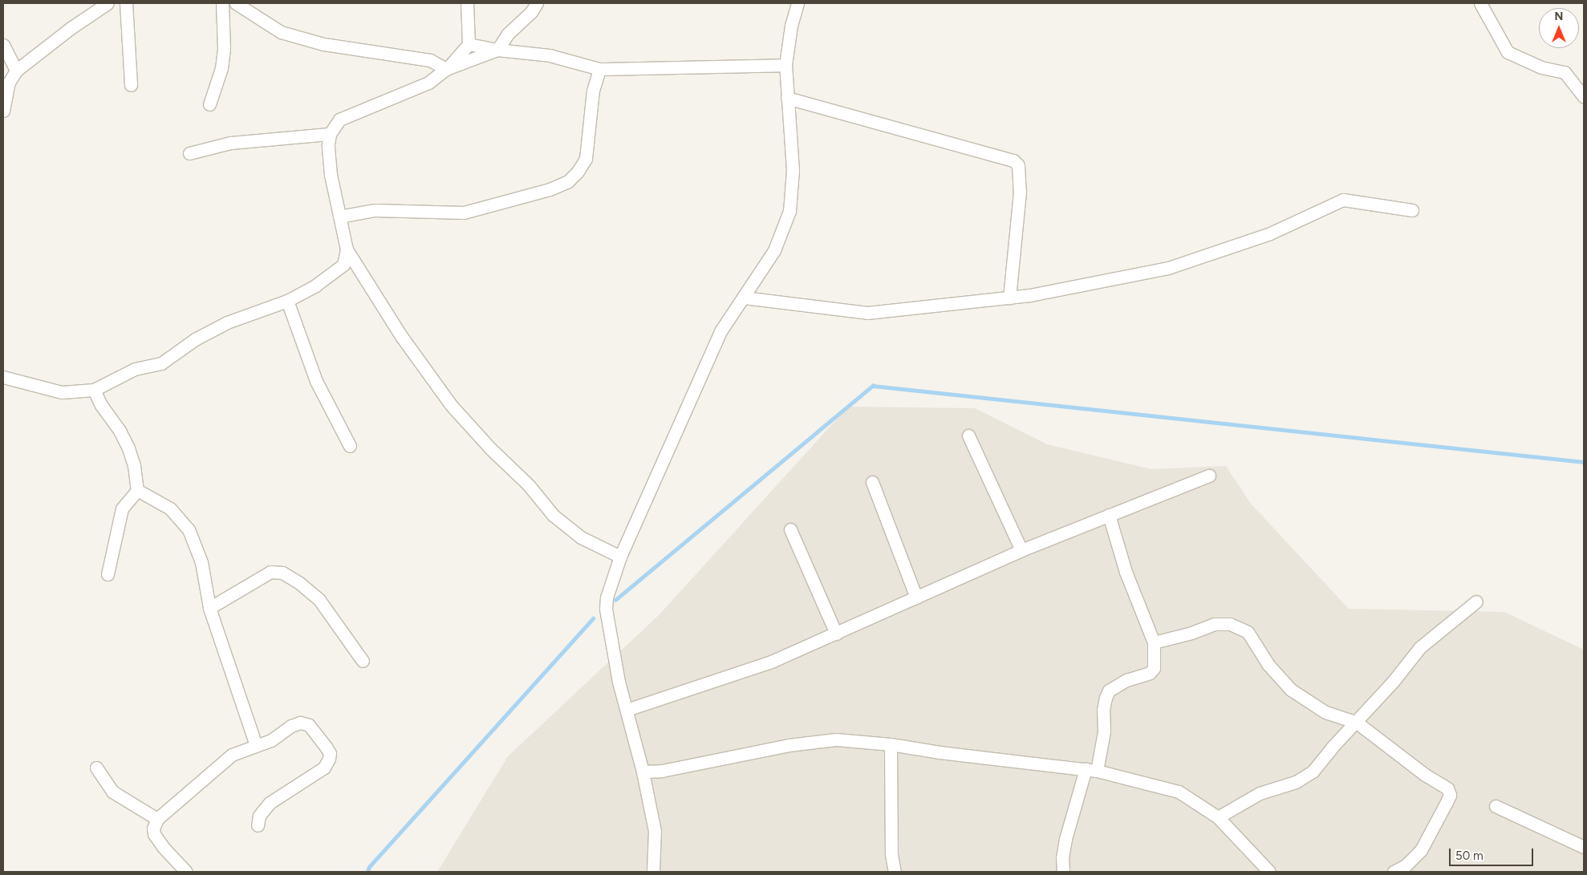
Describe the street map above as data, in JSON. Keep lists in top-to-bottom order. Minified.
{"scale_bar":"50 m","north":"top"}
